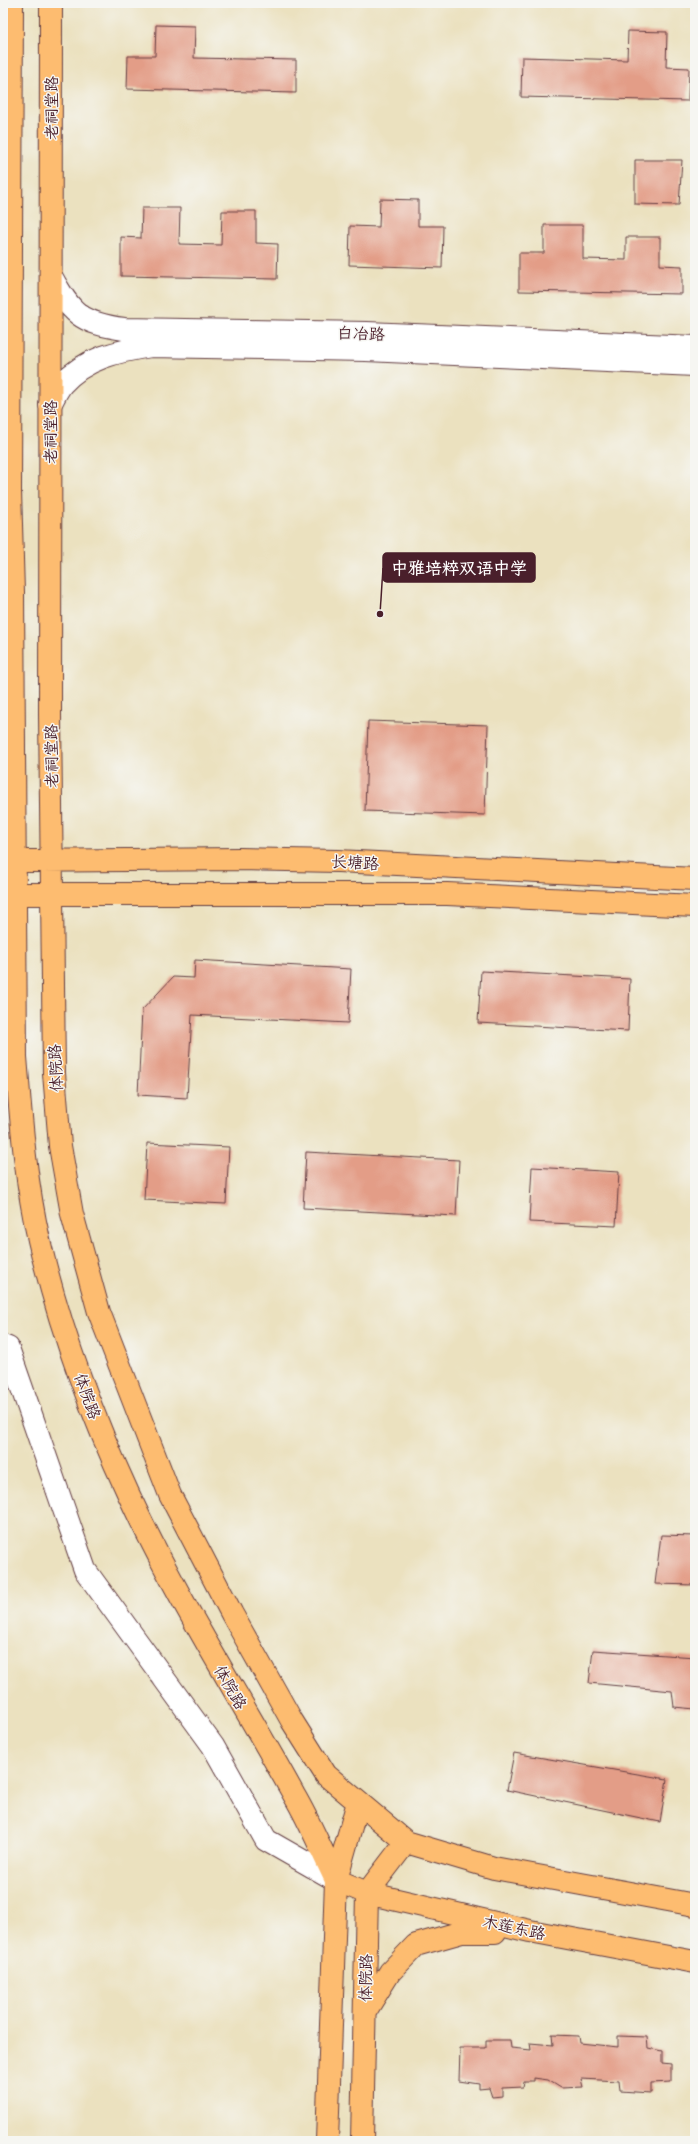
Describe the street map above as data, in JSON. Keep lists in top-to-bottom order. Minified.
{"streets":{"main road":["老祠堂路","长塘路","体院路","木莲东路"],"street":["白冶路"]},"crossings":[["老祠堂路","白冶路"],["老祠堂路","长塘路"],["老祠堂路","体院路"],["长塘路","体院路"],["体院路","木莲东路"]],"places":["中雅培粹双语中学"]}
